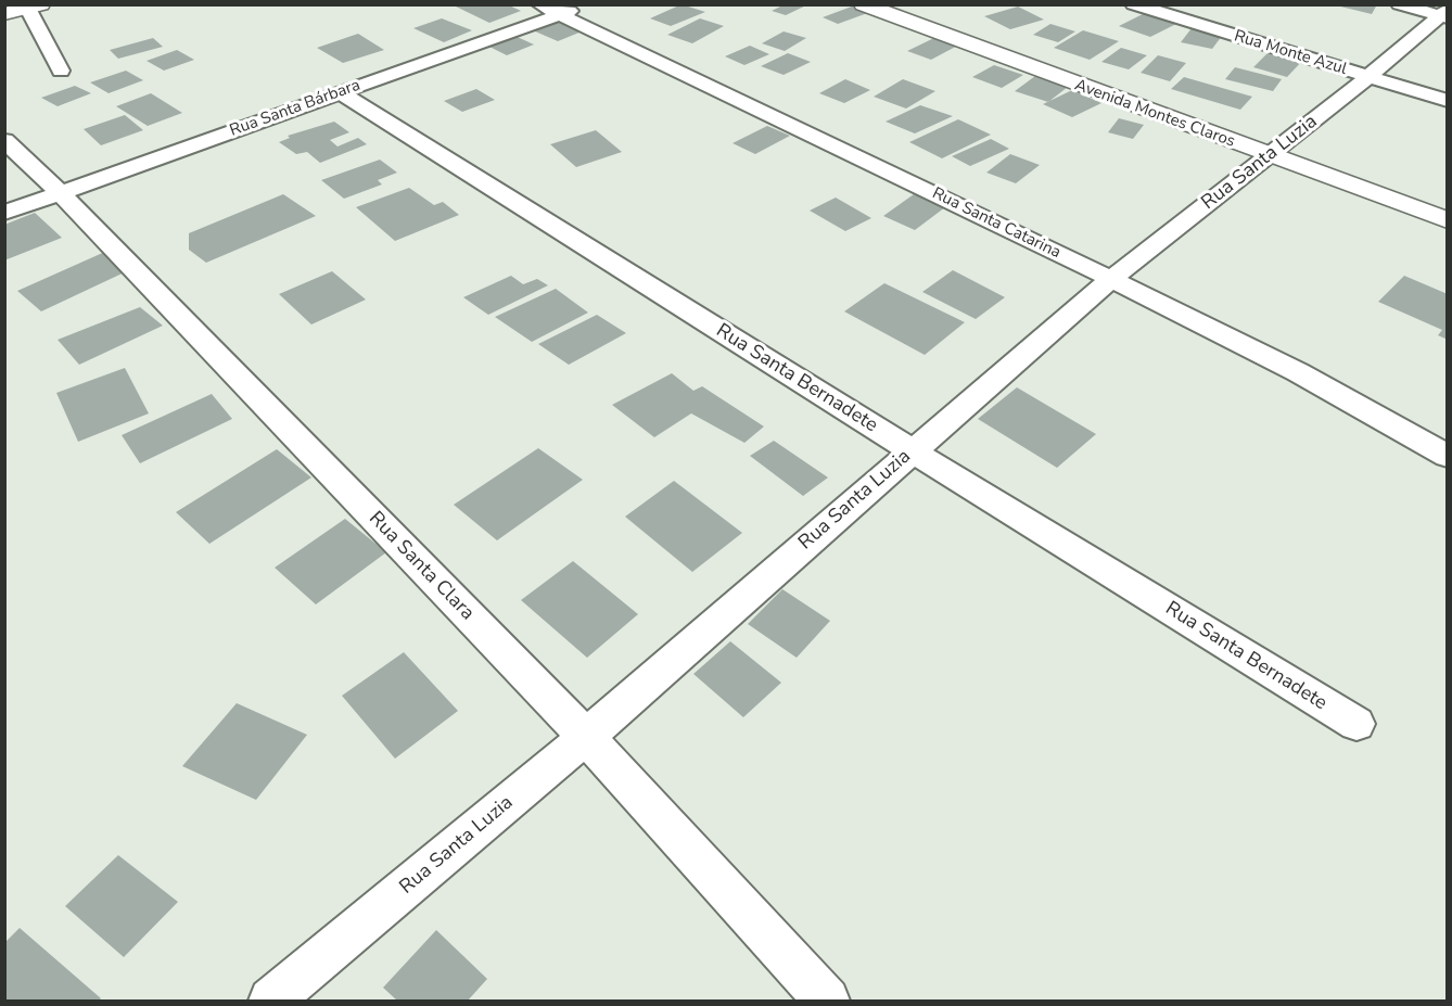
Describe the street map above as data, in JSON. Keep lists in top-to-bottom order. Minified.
{"streets":{"street":["Rua Monte Azul","Rua Santa Bárbara","Avenida Montes Claros","Rua Santa Luzia","Rua Santa Catarina","Rua Santa Bernadete","Rua Santa Clara"]},"crossings":[["Rua Monte Azul","Rua Santa Luzia"],["Rua Santa Bárbara","Rua Santa Catarina"],["Rua Santa Bárbara","Rua Santa Bernadete"],["Rua Santa Bárbara","Rua Santa Clara"],["Avenida Montes Claros","Rua Santa Luzia"],["Rua Santa Luzia","Rua Santa Catarina"],["Rua Santa Luzia","Rua Santa Bernadete"],["Rua Santa Luzia","Rua Santa Clara"]]}
